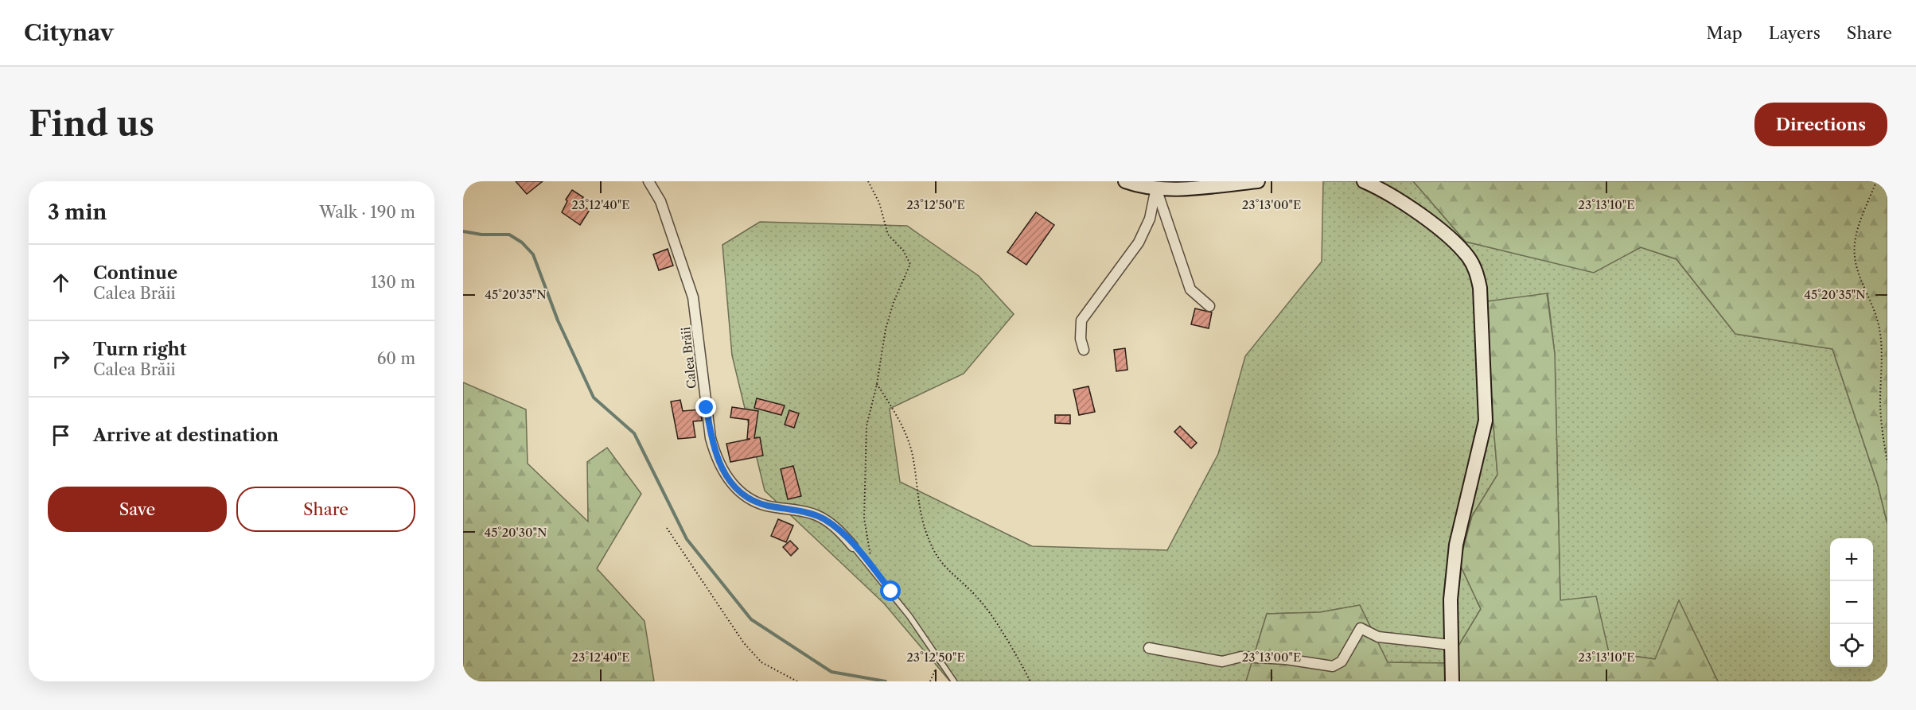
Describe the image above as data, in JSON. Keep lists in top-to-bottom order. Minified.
{"streets":{"street":["Calea Brăii"]},"page":{"header":"Citynav","nav":["Map","Layers","Share"],"buttons":["Directions",["Save","Share"]],"title":"Find us","heading":["3 min","Walk · 190 m"],"list":[["Continue","Calea Brăii","130 m"],["Turn right","Calea Brăii","60 m"],"Arrive at destination"],"map_buttons":["+","−"]},"coordinates":["23°12'40\"E","23°12'50\"E","23°13'00\"E","23°13'10\"E","45°20'35\"N","45°20'30\"N"]}
